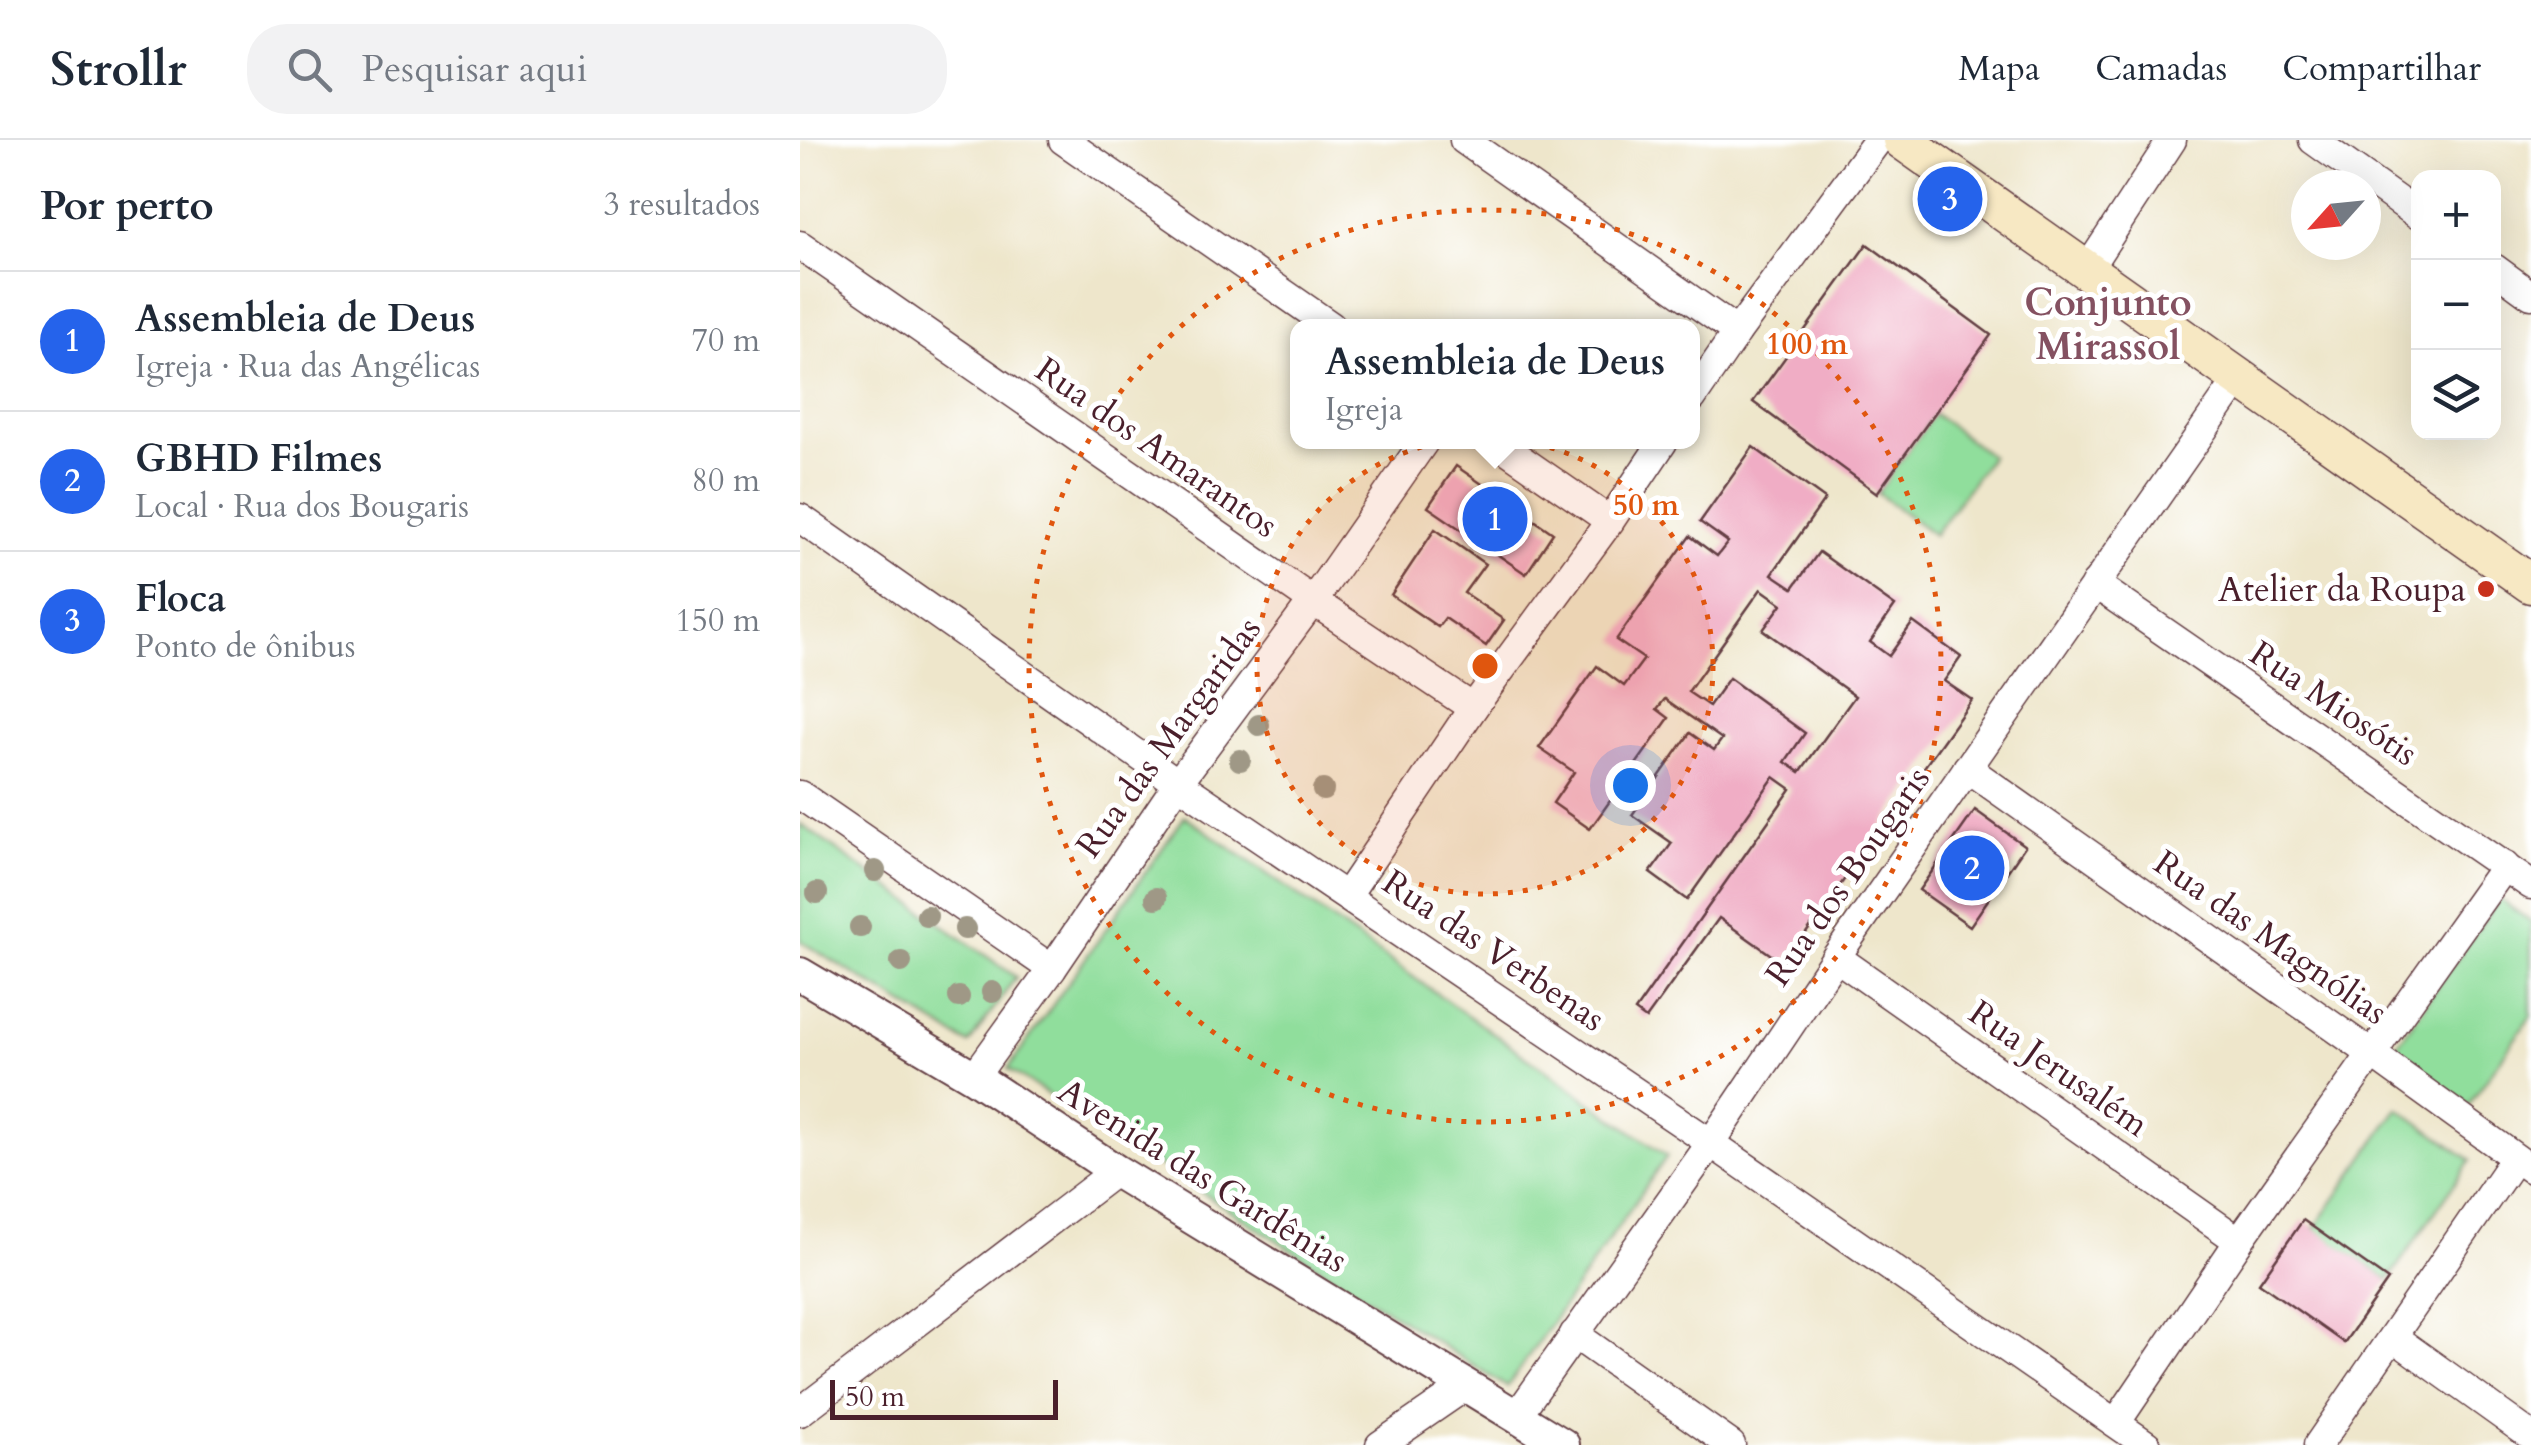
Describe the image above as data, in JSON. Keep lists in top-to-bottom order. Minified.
{"streets":{"street":["Rua dos Amarantos","Rua Miosótis","Rua das Margaridas","Rua dos Bougaris","Rua das Magnólias","Rua das Verbenas","Rua Jerusalém","Avenida das Gardênias"]},"crossings":[["Rua dos Amarantos","Rua das Margaridas"],["Rua Miosótis","Rua dos Bougaris"],["Rua das Margaridas","Rua das Verbenas"],["Rua das Margaridas","Avenida das Gardênias"],["Rua dos Bougaris","Rua das Magnólias"],["Rua dos Bougaris","Rua das Verbenas"],["Rua dos Bougaris","Rua Jerusalém"],["Rua dos Bougaris","Avenida das Gardênias"]],"districts":["Conjunto Mirassol"],"places":["Atelier da Roupa"],"scale_bar":"50 m","north":"bottom left","page":{"header":"Strollr","search":"Pesquisar aqui","nav":["Mapa","Camadas","Compartilhar"],"heading":["Por perto","3 resultados"],"pins":["3","1","2"],"map_buttons":["+","−"],"list":[{"mark":"1","name":"Assembleia de Deus","note":"Igreja · Rua das Angélicas","value":"70 m"},{"mark":"2","name":"GBHD Filmes","note":"Local · Rua dos Bougaris","value":"80 m"},{"mark":"3","name":"Floca","note":"Ponto de ônibus","value":"150 m"}],"popup":["Assembleia de Deus","Igreja"],"scale":"50 m"},"rings":["100 m","50 m"]}
